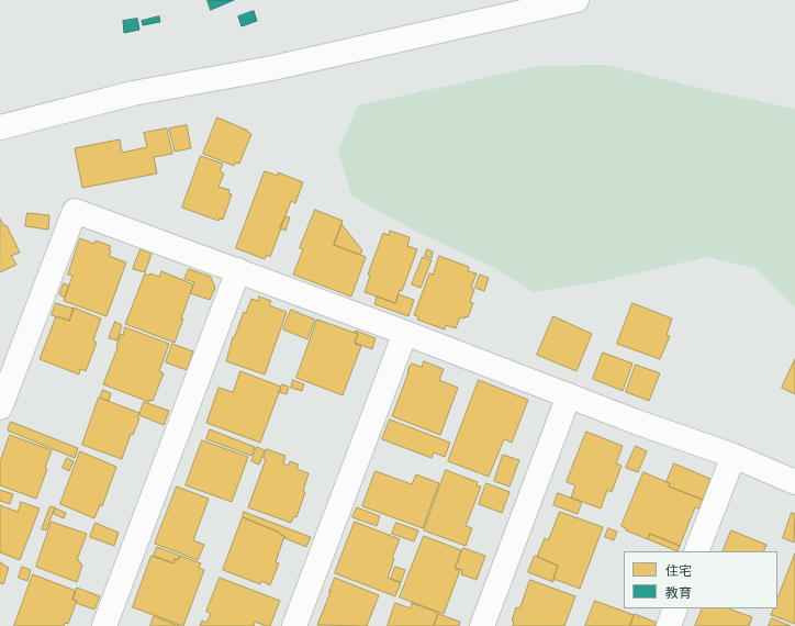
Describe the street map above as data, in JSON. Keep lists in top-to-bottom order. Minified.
{"legend":["住宅","教育"]}
